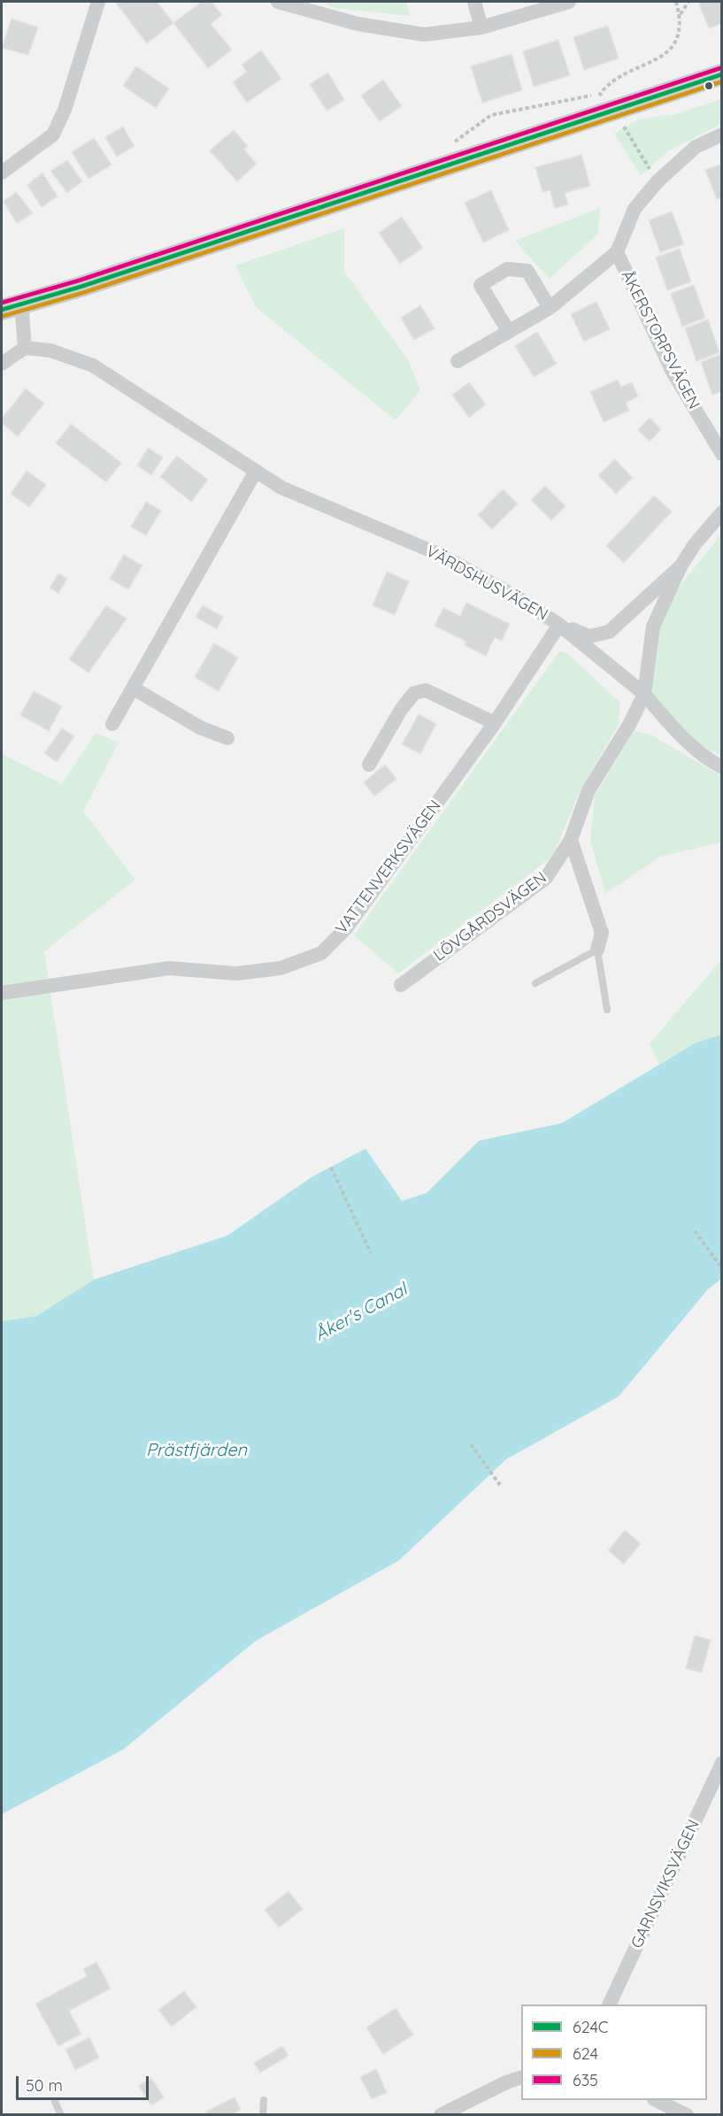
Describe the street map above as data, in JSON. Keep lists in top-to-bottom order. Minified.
{"streets":{"street":["ÅKERSTORPSVÄGEN","VÄRDSHUSVÄGEN","VATTENVERKSVÄGEN","LÖVGÅRDSVÄGEN","GARNSVIKSVÄGEN"]},"crossings":[["VÄRDSHUSVÄGEN","VATTENVERKSVÄGEN"],["VÄRDSHUSVÄGEN","LÖVGÅRDSVÄGEN"]],"water":["Åker's Canal","Prästfjärden"],"lines":["transit line 635","transit line 624C","transit line 624"],"legend":["624C","624","635"],"scale_bar":"50 m"}
